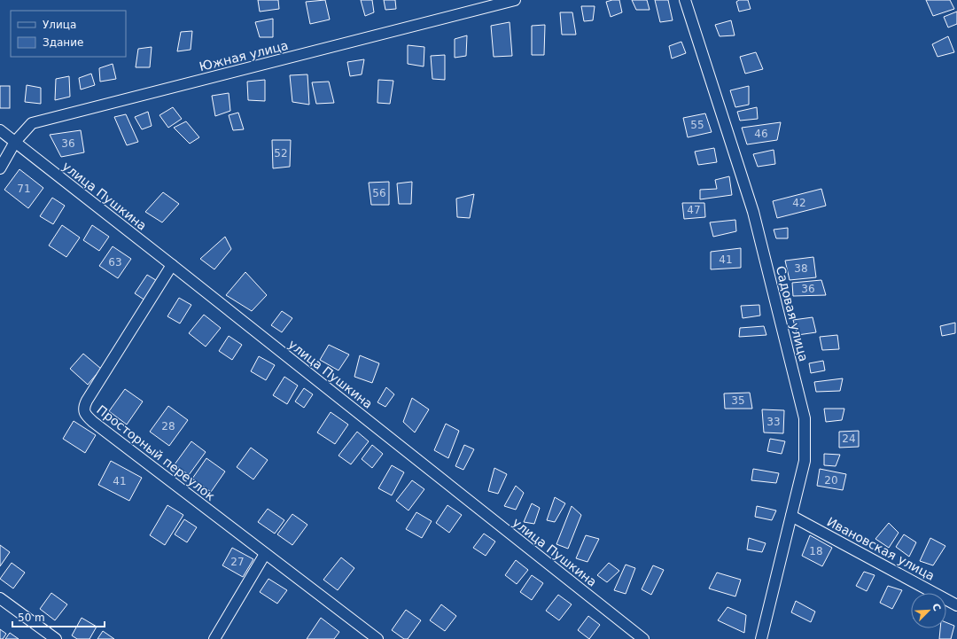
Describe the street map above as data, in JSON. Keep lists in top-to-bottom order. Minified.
{"streets":{"street":["Южная улица","улица Пушкина","Садовая улица","Просторный переулок","Ивановская улица"]},"crossings":[["Южная улица","улица Пушкина"],["улица Пушкина","Просторный переулок"],["Садовая улица","Ивановская улица"]],"house_numbers":["55","46","36","52","71","56","42","47","41","63","38","36","35","33","28","24","20","41","18","27"],"legend":["Улица","Здание"],"scale_bar":"50 m","north":"top right"}
